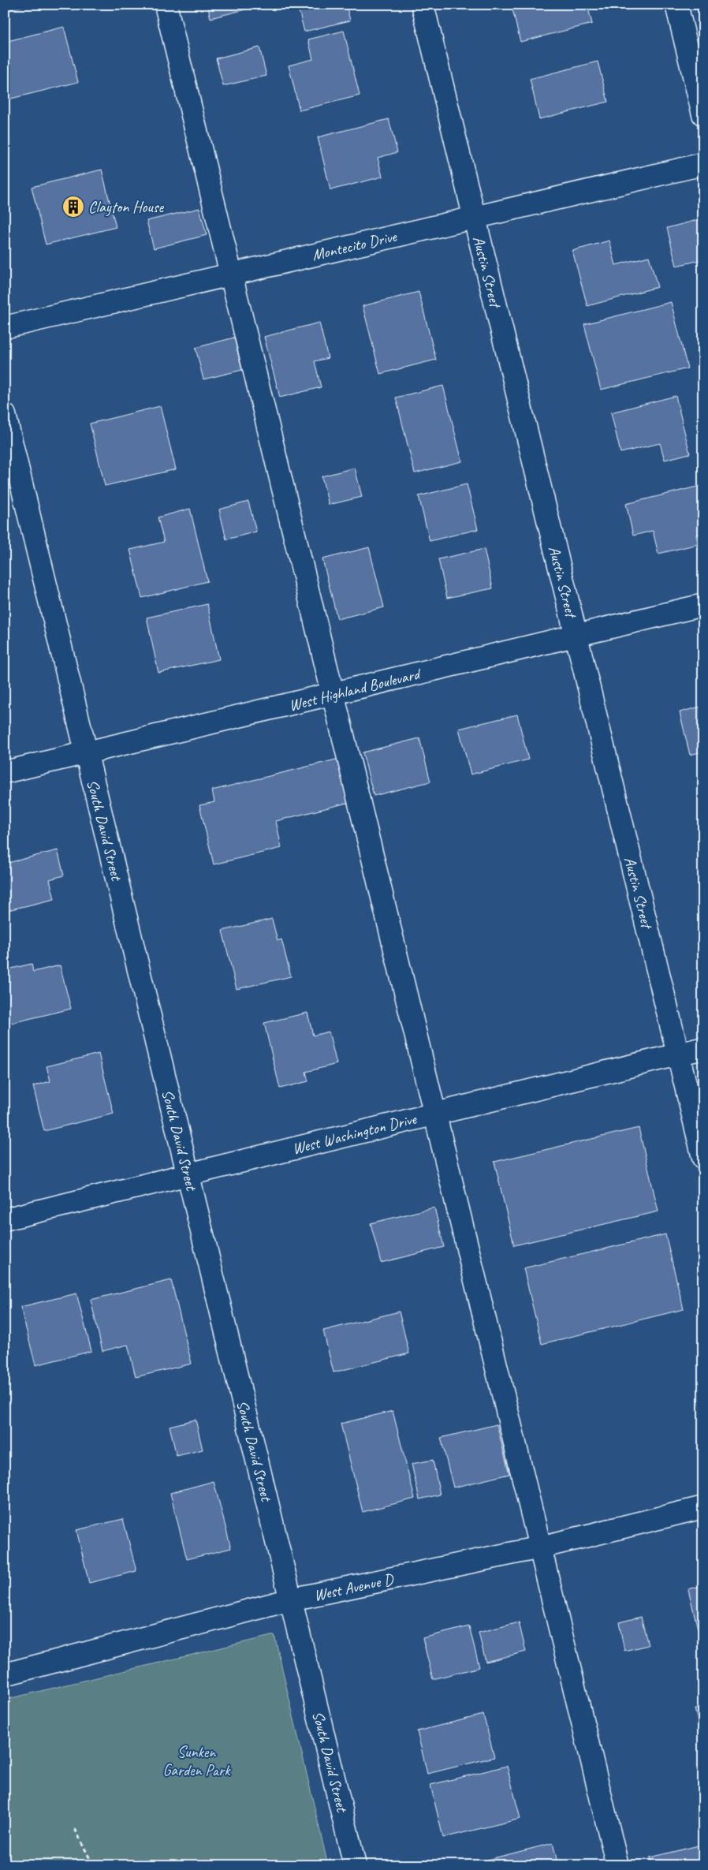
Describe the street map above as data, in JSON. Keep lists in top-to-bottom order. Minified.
{"streets":{"street":["Montecito Drive","Austin Street","West Highland Boulevard","South David Street","West Washington Drive","West Avenue D"]},"crossings":[["Montecito Drive","Austin Street"],["Austin Street","West Highland Boulevard"],["Austin Street","West Washington Drive"],["West Highland Boulevard","South David Street"],["South David Street","West Washington Drive"],["South David Street","West Avenue D"]],"parks":["Sunken Garden Park"],"places":{"building":["Clayton House"]}}
